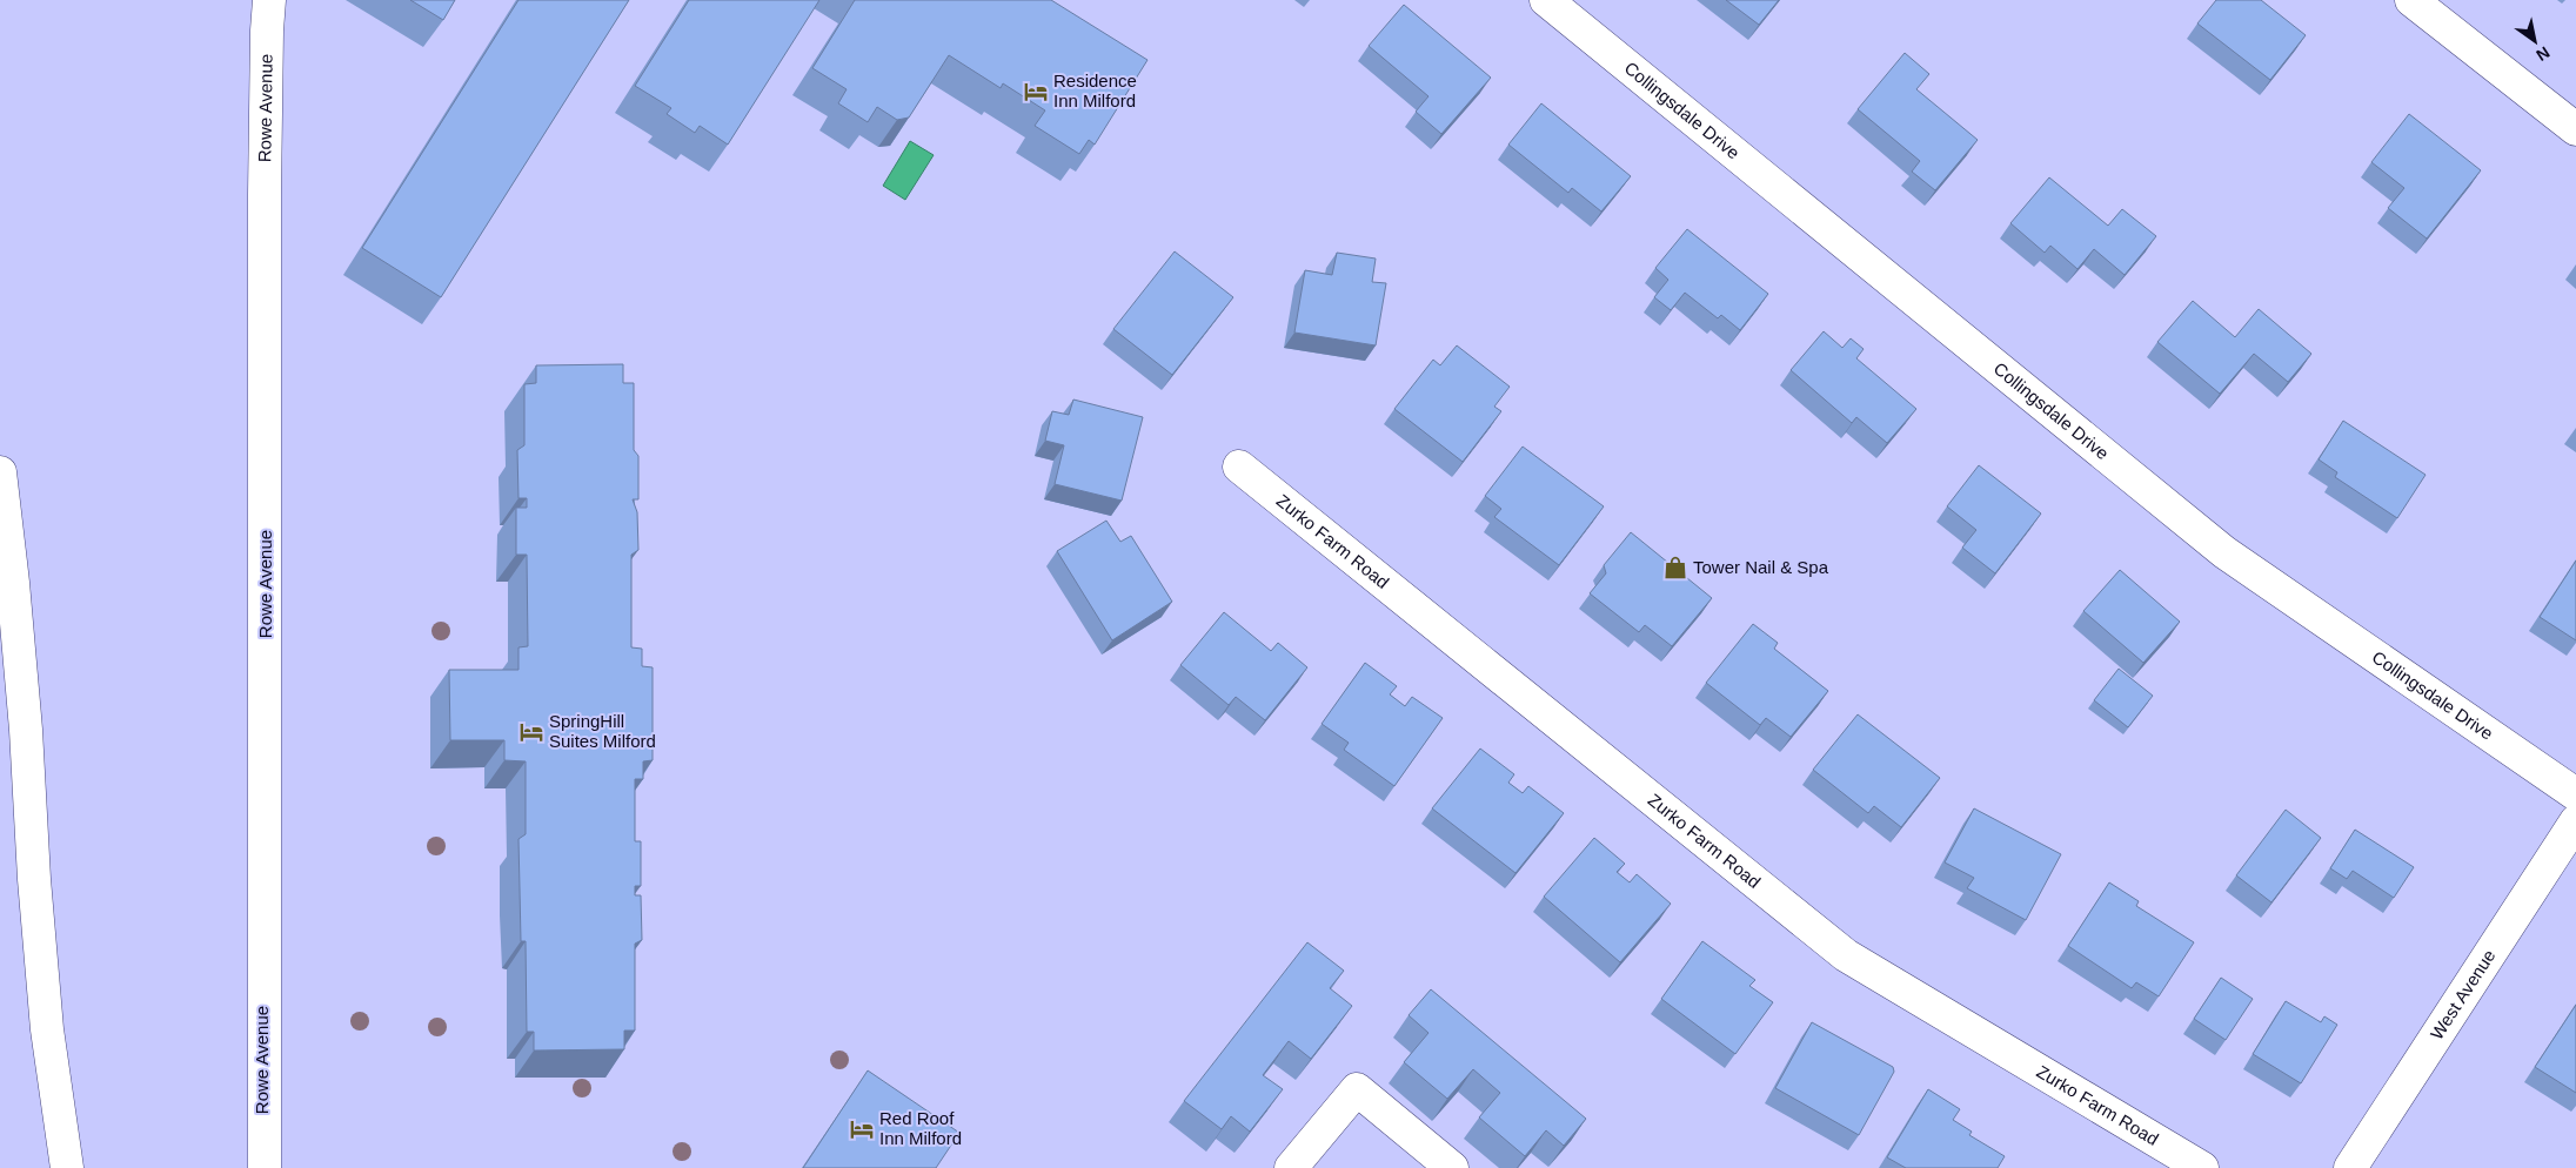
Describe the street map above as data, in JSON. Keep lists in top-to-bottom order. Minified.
{"streets":{"main road":["Rowe Avenue","Collingsdale Drive","Zurko Farm Road","West Avenue"]},"places":{"hotel":["Residence Inn Milford","SpringHill Suites Milford","Red Roof Inn Milford"],"shop":["Tower Nail & Spa"]},"north":"bottom right"}
